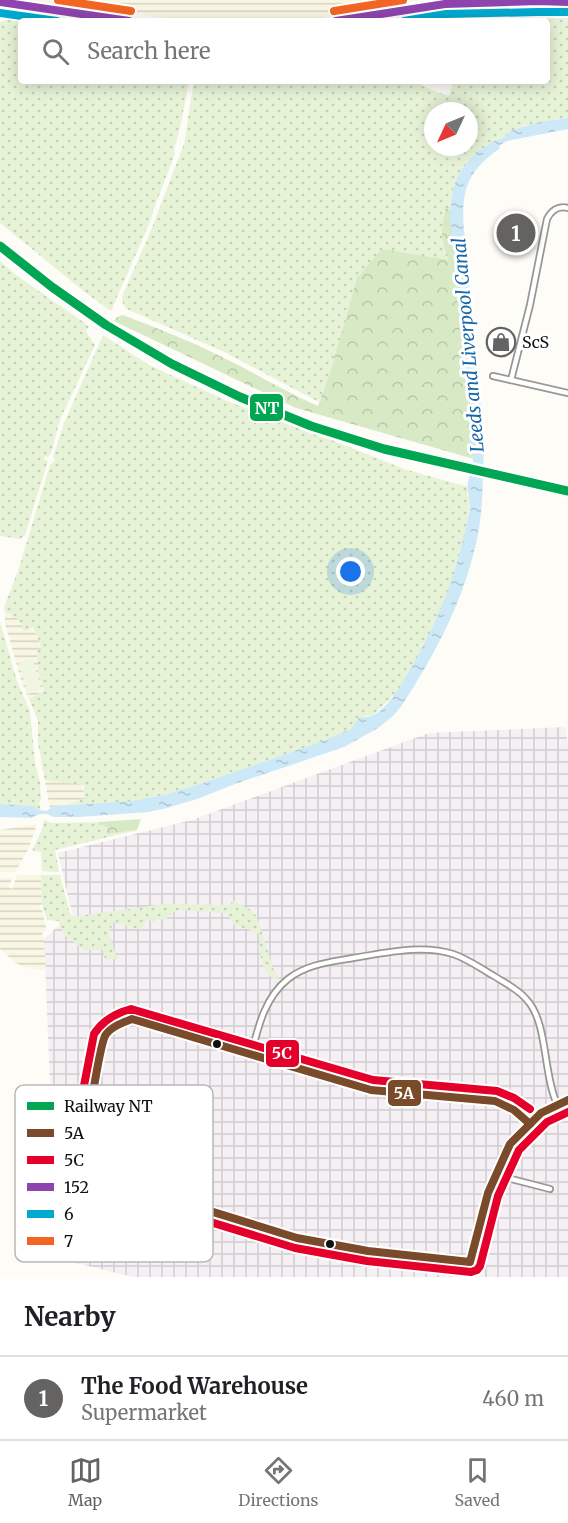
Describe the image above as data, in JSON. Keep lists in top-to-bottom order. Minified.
{"water":["Leeds and Liverpool Canal"],"places":{"shop":["ScS"]},"lines":["transit line 7","transit line 152","transit line 6","rail line NT","transit line 5C","transit line 5A"],"legend":["Railway NT","5A","5C","152","6","7"],"north":"bottom left","page":{"search":"Search here","pins":"1","heading":"Nearby","list":[{"mark":"1","name":"The Food Warehouse","note":"Supermarket","value":"460 m"}],"nav":["Map","Directions","Saved"]}}
